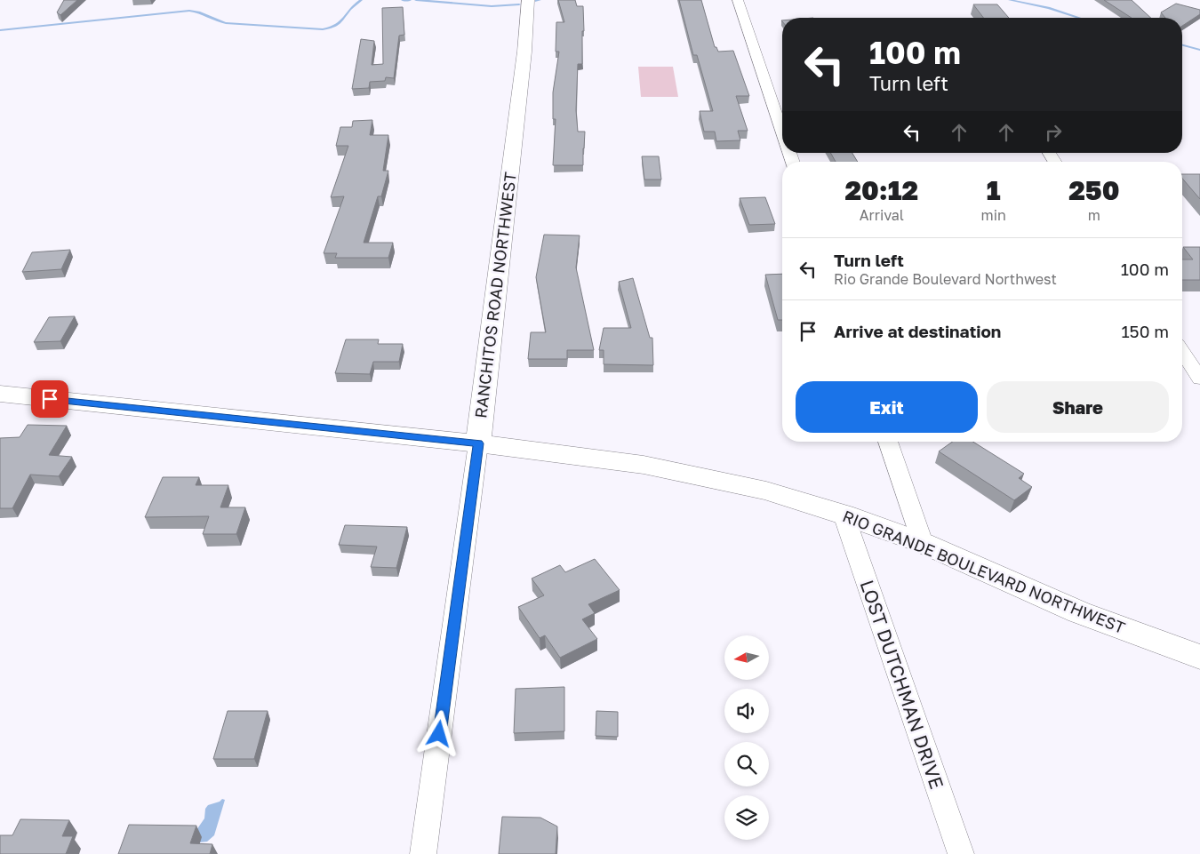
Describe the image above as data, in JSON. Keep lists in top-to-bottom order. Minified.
{"streets":{"street":["RANCHITOS ROAD NORTHWEST","RIO GRANDE BOULEVARD NORTHWEST","LOST DUTCHMAN DRIVE"]},"crossings":[["RANCHITOS ROAD NORTHWEST","RIO GRANDE BOULEVARD NORTHWEST"],["RIO GRANDE BOULEVARD NORTHWEST","LOST DUTCHMAN DRIVE"]],"north":"left","page":{"turn":["100 m","Turn left"],"eta":["20:12","Arrival","1","min","250","m"],"list":[{"name":"Turn left","note":"Rio Grande Boulevard Northwest","value":"100 m"},{"name":"Arrive at destination","value":"150 m"}],"buttons":["Exit","Share"]}}
